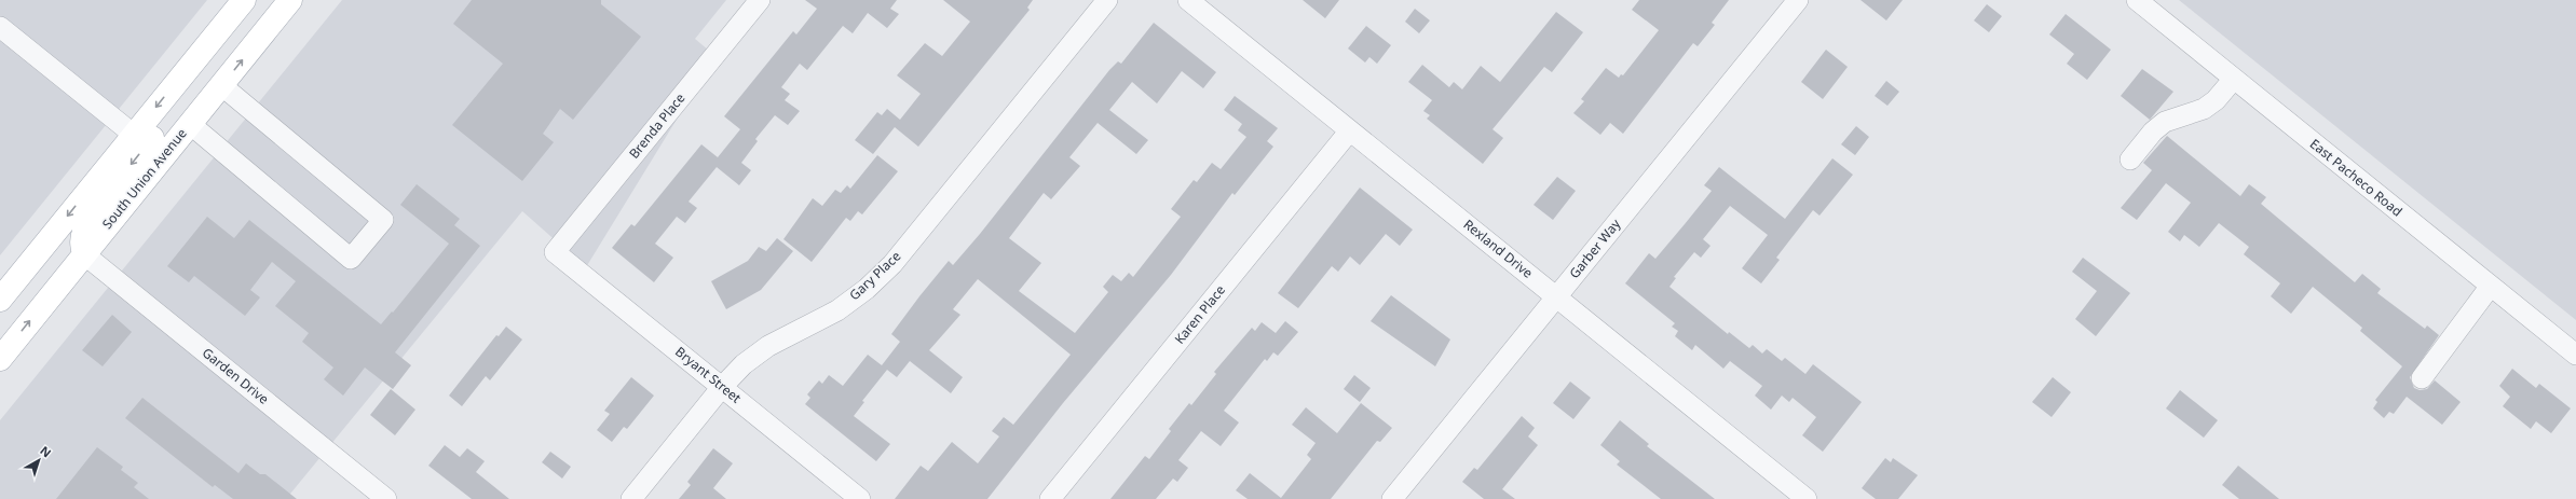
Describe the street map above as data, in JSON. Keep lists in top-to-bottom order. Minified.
{"streets":{"main road":["South Union Avenue"],"street":["Brenda Place","East Pacheco Road","Rexland Drive","Garber Way","Gary Place","Karen Place","Bryant Street","Garden Drive"]},"crossings":[["Brenda Place","Bryant Street"],["South Union Avenue","Garden Drive"],["Rexland Drive","Garber Way"],["Rexland Drive","Karen Place"],["Gary Place","Bryant Street"]],"north":"top right"}
